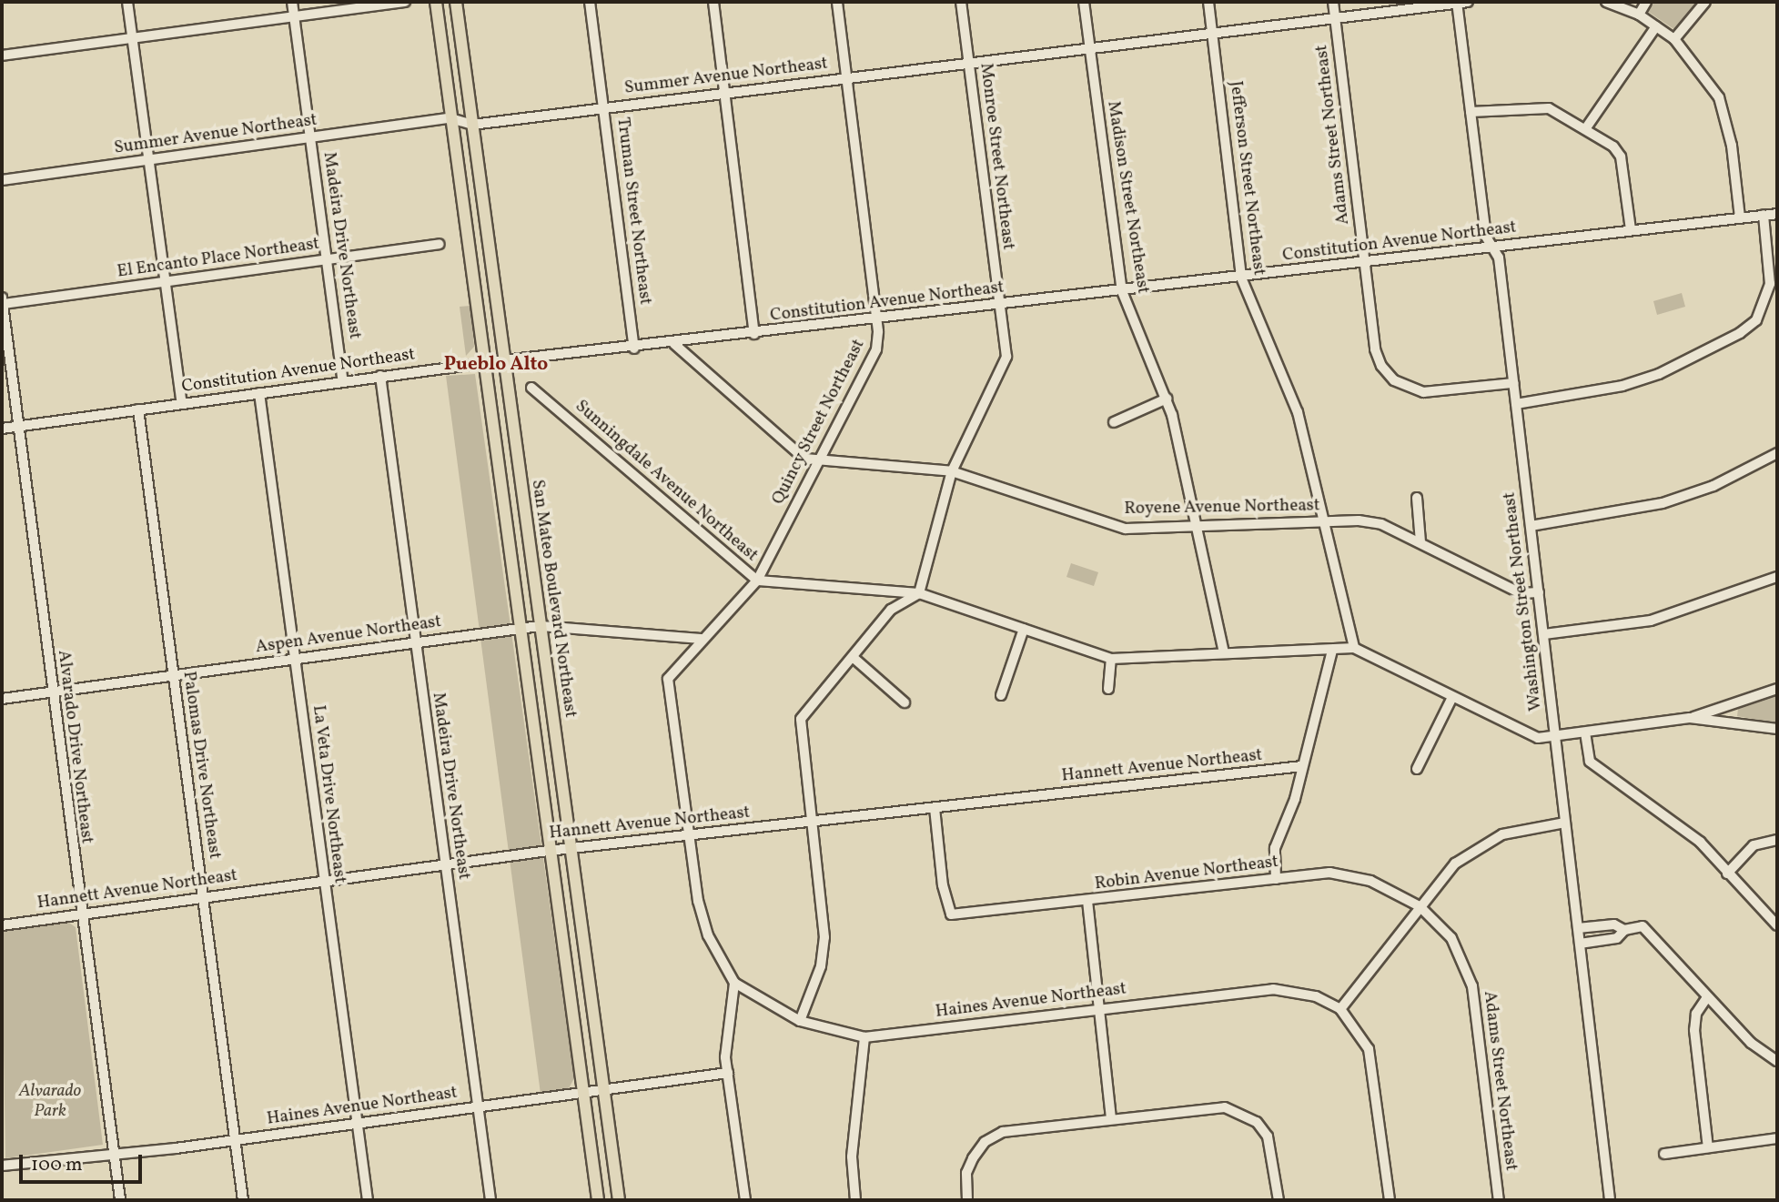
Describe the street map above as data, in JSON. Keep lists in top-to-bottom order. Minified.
{"streets":{"main road":["San Mateo Boulevard Northeast"],"street":["Summer Avenue Northeast","Adams Street Northeast","Monroe Street Northeast","Jefferson Street Northeast","Madison Street Northeast","Truman Street Northeast","Constitution Avenue Northeast","Madeira Drive Northeast","El Encanto Place Northeast","Quincy Street Northeast","Sunningdale Avenue Northeast","Royene Avenue Northeast","Washington Street Northeast","Aspen Avenue Northeast","Alvarado Drive Northeast","Palomas Drive Northeast","Hannett Avenue Northeast","La Veta Drive Northeast","Robin Avenue Northeast","Haines Avenue Northeast"]},"crossings":[["Summer Avenue Northeast","Adams Street Northeast"],["Summer Avenue Northeast","Monroe Street Northeast"],["Summer Avenue Northeast","Jefferson Street Northeast"],["Summer Avenue Northeast","Madison Street Northeast"],["Summer Avenue Northeast","Truman Street Northeast"],["Summer Avenue Northeast","Madeira Drive Northeast"],["Summer Avenue Northeast","Quincy Street Northeast"],["Summer Avenue Northeast","San Mateo Boulevard Northeast"],["Summer Avenue Northeast","Washington Street Northeast"],["Adams Street Northeast","Constitution Avenue Northeast"],["Adams Street Northeast","Washington Street Northeast"],["Adams Street Northeast","Robin Avenue Northeast"],["Monroe Street Northeast","Constitution Avenue Northeast"],["Monroe Street Northeast","Sunningdale Avenue Northeast"],["Monroe Street Northeast","Royene Avenue Northeast"],["Jefferson Street Northeast","Constitution Avenue Northeast"],["Jefferson Street Northeast","Sunningdale Avenue Northeast"],["Jefferson Street Northeast","Royene Avenue Northeast"],["Madison Street Northeast","Constitution Avenue Northeast"],["Madison Street Northeast","Sunningdale Avenue Northeast"],["Madison Street Northeast","Royene Avenue Northeast"],["Truman Street Northeast","Constitution Avenue Northeast"],["Constitution Avenue Northeast","Madeira Drive Northeast"],["Constitution Avenue Northeast","Quincy Street Northeast"],["Constitution Avenue Northeast","Royene Avenue Northeast"],["Constitution Avenue Northeast","San Mateo Boulevard Northeast"],["Constitution Avenue Northeast","Washington Street Northeast"],["Constitution Avenue Northeast","Alvarado Drive Northeast"],["Constitution Avenue Northeast","Palomas Drive Northeast"],["Constitution Avenue Northeast","La Veta Drive Northeast"],["Madeira Drive Northeast","El Encanto Place Northeast"],["Madeira Drive Northeast","Aspen Avenue Northeast"],["Madeira Drive Northeast","Hannett Avenue Northeast"],["Madeira Drive Northeast","Haines Avenue Northeast"],["El Encanto Place Northeast","Alvarado Drive Northeast"],["Quincy Street Northeast","Sunningdale Avenue Northeast"],["Quincy Street Northeast","Royene Avenue Northeast"],["Quincy Street Northeast","Aspen Avenue Northeast"],["Royene Avenue Northeast","Washington Street Northeast"],["San Mateo Boulevard Northeast","Aspen Avenue Northeast"],["San Mateo Boulevard Northeast","Hannett Avenue Northeast"],["San Mateo Boulevard Northeast","Haines Avenue Northeast"],["Aspen Avenue Northeast","Alvarado Drive Northeast"],["Aspen Avenue Northeast","Palomas Drive Northeast"],["Aspen Avenue Northeast","La Veta Drive Northeast"],["Alvarado Drive Northeast","Hannett Avenue Northeast"],["Alvarado Drive Northeast","Haines Avenue Northeast"],["Palomas Drive Northeast","Hannett Avenue Northeast"],["Palomas Drive Northeast","Haines Avenue Northeast"],["Hannett Avenue Northeast","La Veta Drive Northeast"],["Hannett Avenue Northeast","Robin Avenue Northeast"],["La Veta Drive Northeast","Haines Avenue Northeast"]],"districts":["Pueblo Alto"],"parks":["Alvarado Park"],"scale_bar":"100 m"}
